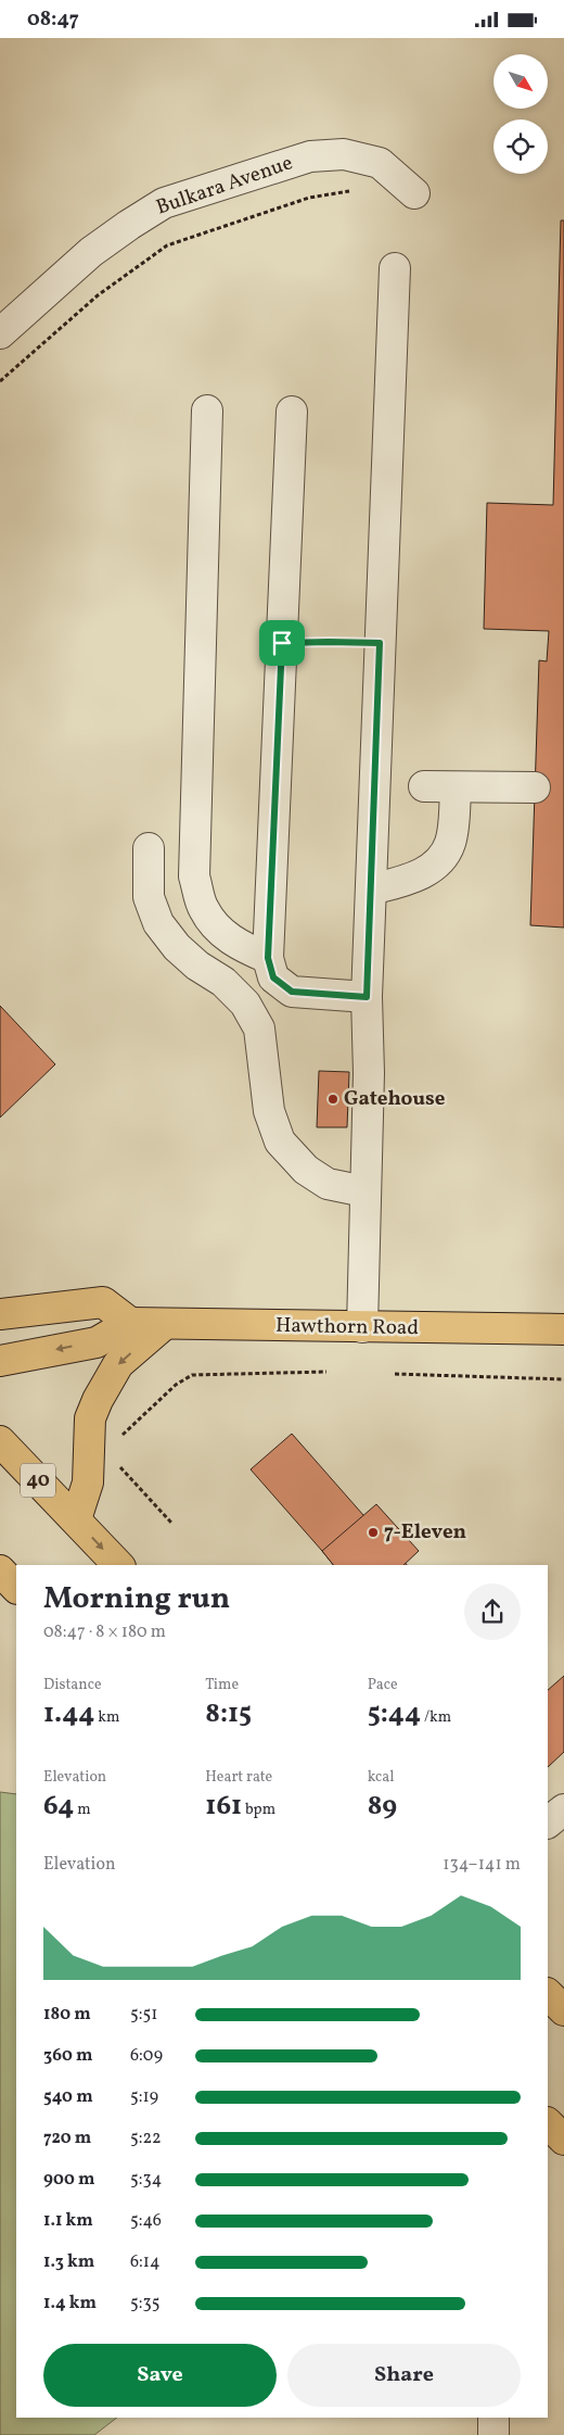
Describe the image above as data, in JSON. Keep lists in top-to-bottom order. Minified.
{"streets":{"main road":["Hawthorn Road","40"],"street":["Bulkara Avenue"]},"places":["Gatehouse","7-Eleven"],"north":"bottom right","page":{"status":"08:47","heading":["Morning run","08:47 · 8 × 180 m"],"stats":[["Distance","1.44 km"],["Time","8:15"],["Pace","5:44 /km"],["Elevation","64 m"],["Heart rate","161 bpm"],["kcal","89"]],"chart":["Elevation","134–141 m"],"list":[{"name":"180 m","note":"5:51"},{"name":"360 m","note":"6:09"},{"name":"540 m","note":"5:19"},{"name":"720 m","note":"5:22"},{"name":"900 m","note":"5:34"},{"name":"1.1 km","note":"5:46"},{"name":"1.3 km","note":"6:14"},{"name":"1.4 km","note":"5:35"}],"buttons":["Save","Share"]}}
